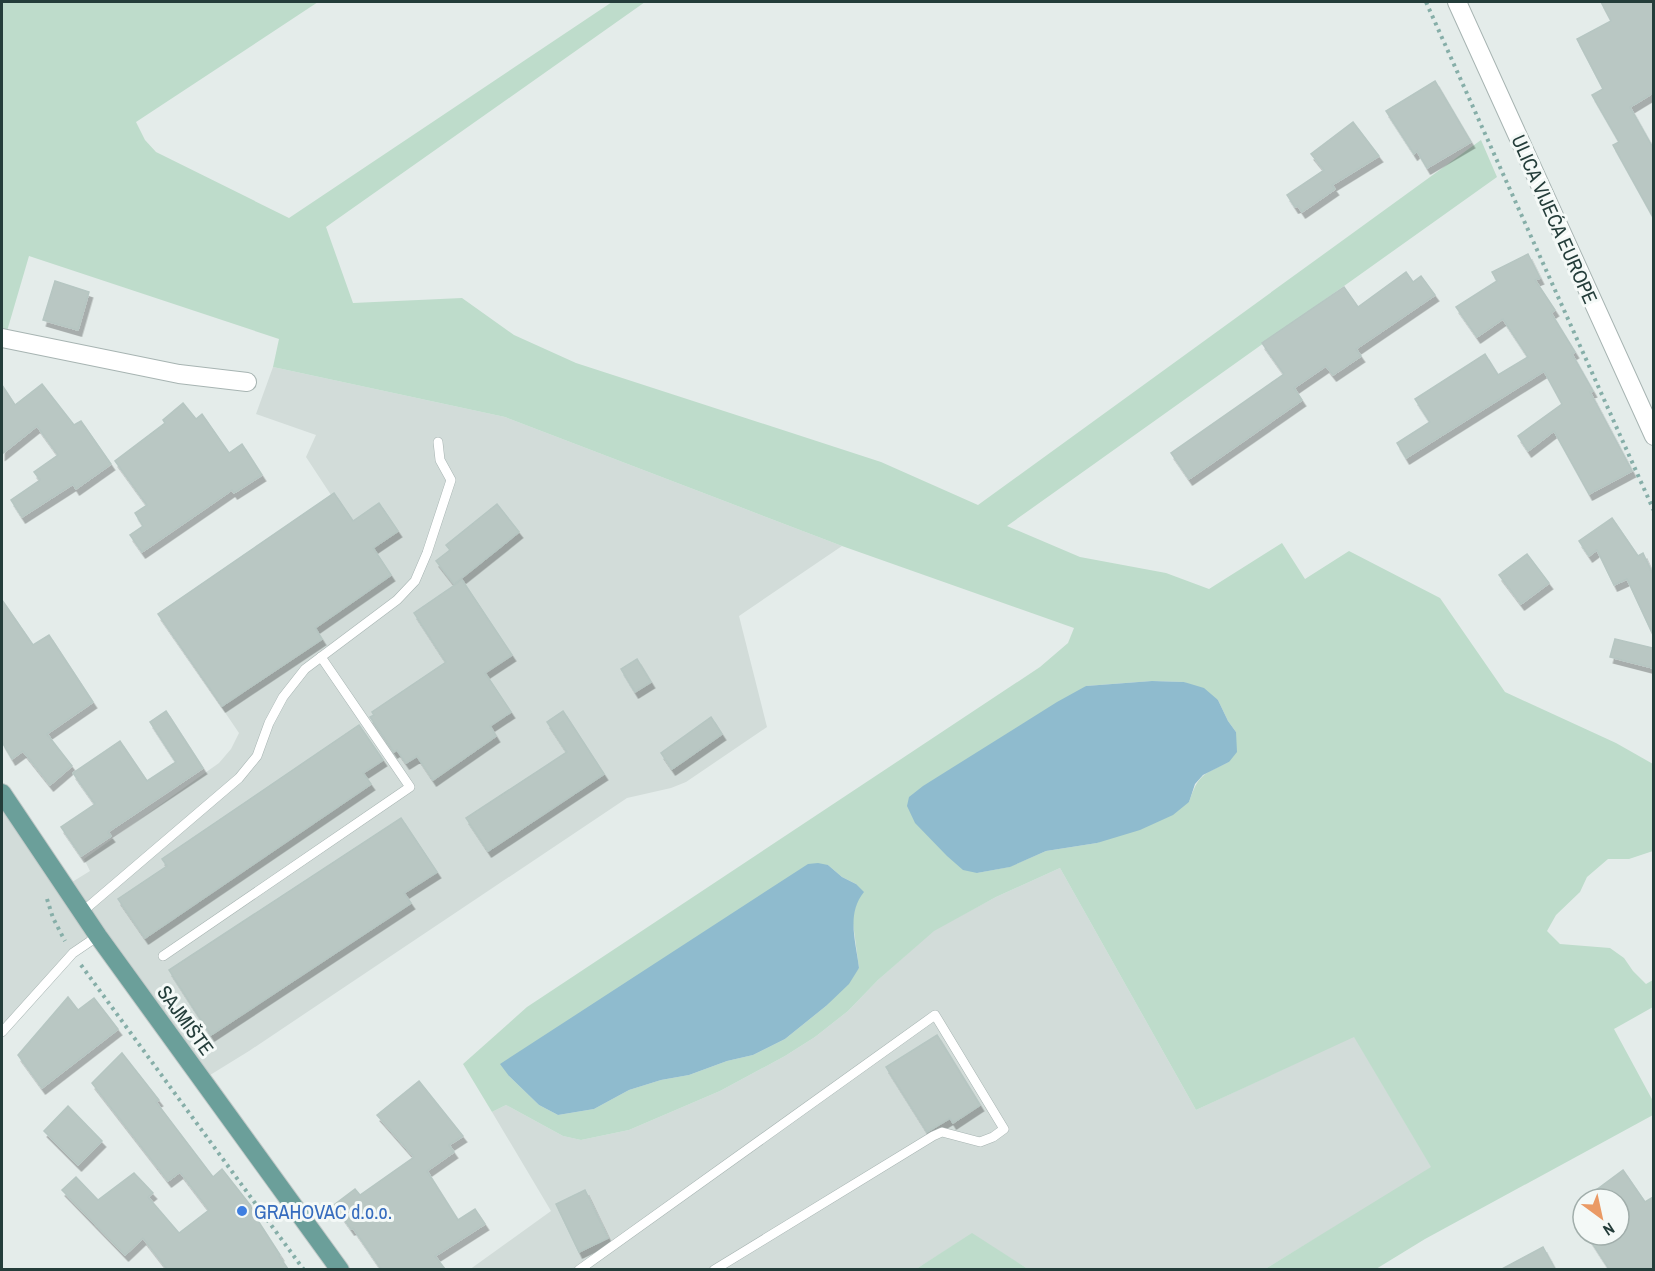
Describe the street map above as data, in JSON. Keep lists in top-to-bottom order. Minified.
{"streets":{"main road":["SAJMIŠTE"],"street":["ULICA VIJEĆA EUROPE"]},"places":["GRAHOVAC d.o.o."],"north":"bottom right"}
